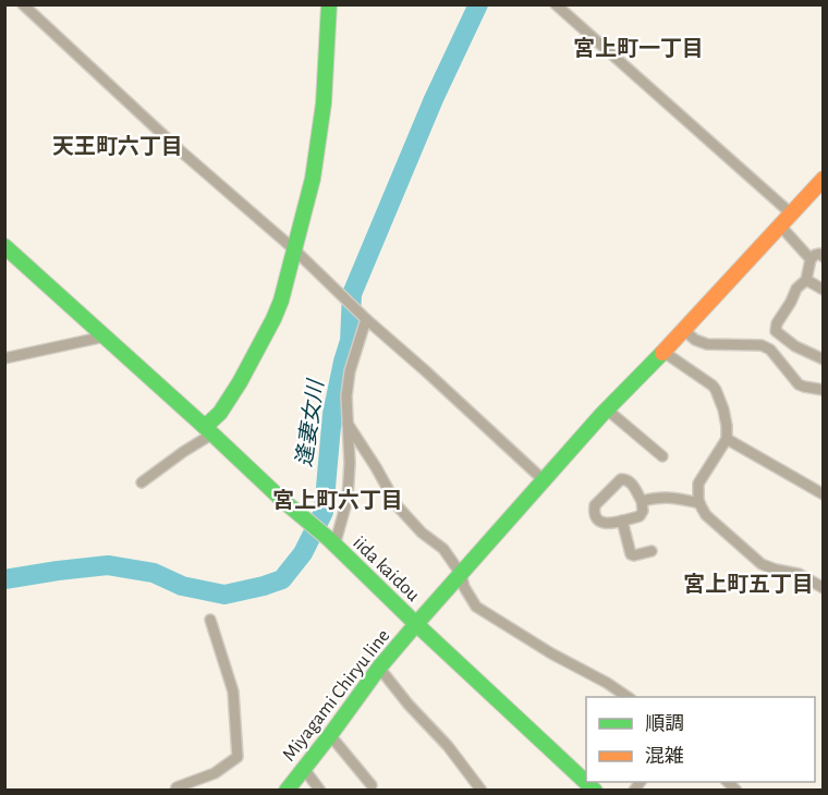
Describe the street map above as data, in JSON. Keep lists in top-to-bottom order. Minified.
{"streets":{"street":["iida kaidou","Miyagami Chiryu line"]},"crossings":[["iida kaidou","Miyagami Chiryu line"]],"districts":["宮上町一丁目","天王町六丁目","宮上町六丁目","宮上町五丁目"],"water":["逢妻女川"],"legend":["順調","混雑"]}
